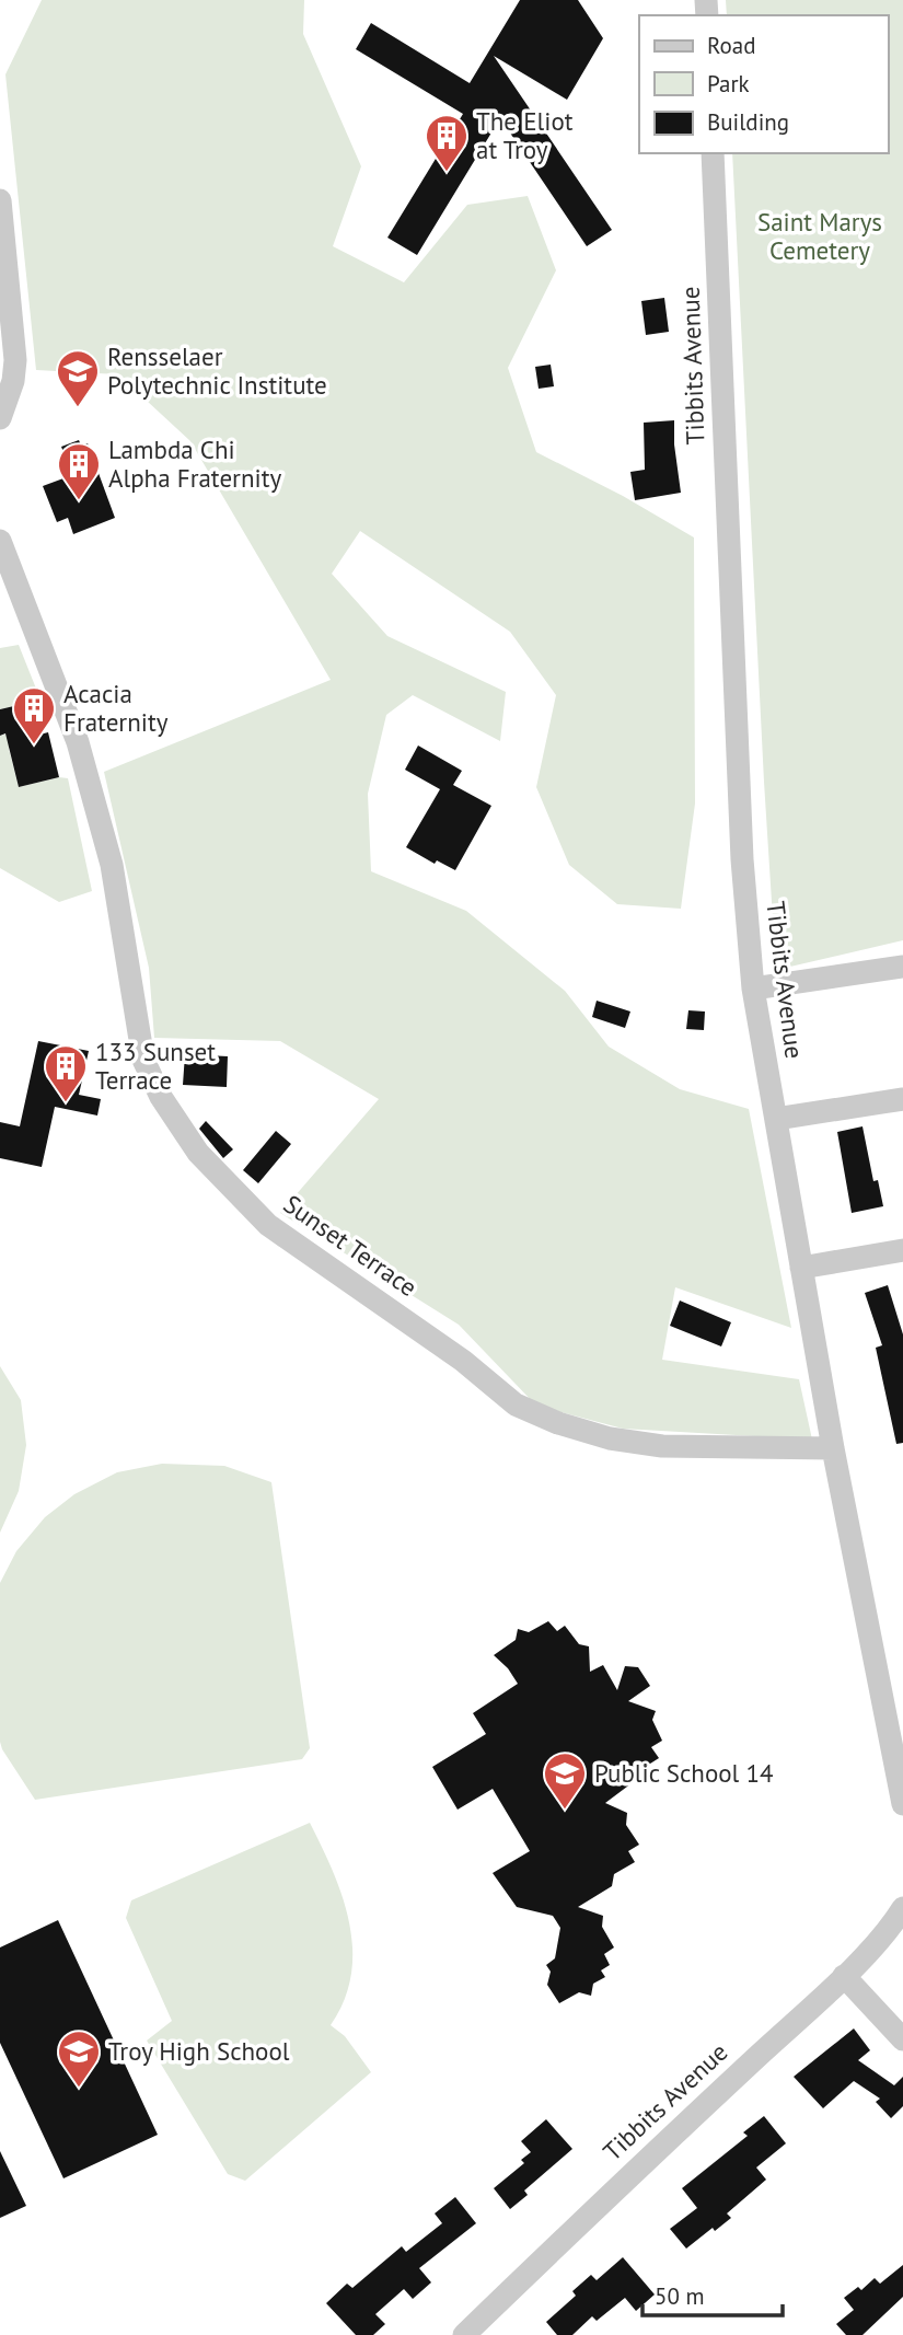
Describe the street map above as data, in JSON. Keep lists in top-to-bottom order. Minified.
{"streets":{"street":["Tibbits Avenue","Sunset Terrace"]},"crossings":[["Tibbits Avenue","Sunset Terrace"]],"parks":["Saint Marys Cemetery"],"places":{"building":["The Eliot at Troy","Lambda Chi Alpha Fraternity","Acacia Fraternity","133 Sunset Terrace"],"school or university":["Rensselaer Polytechnic Institute","Public School 14","Troy High School"]},"legend":["Road","Park","Building"],"scale_bar":"50 m"}
